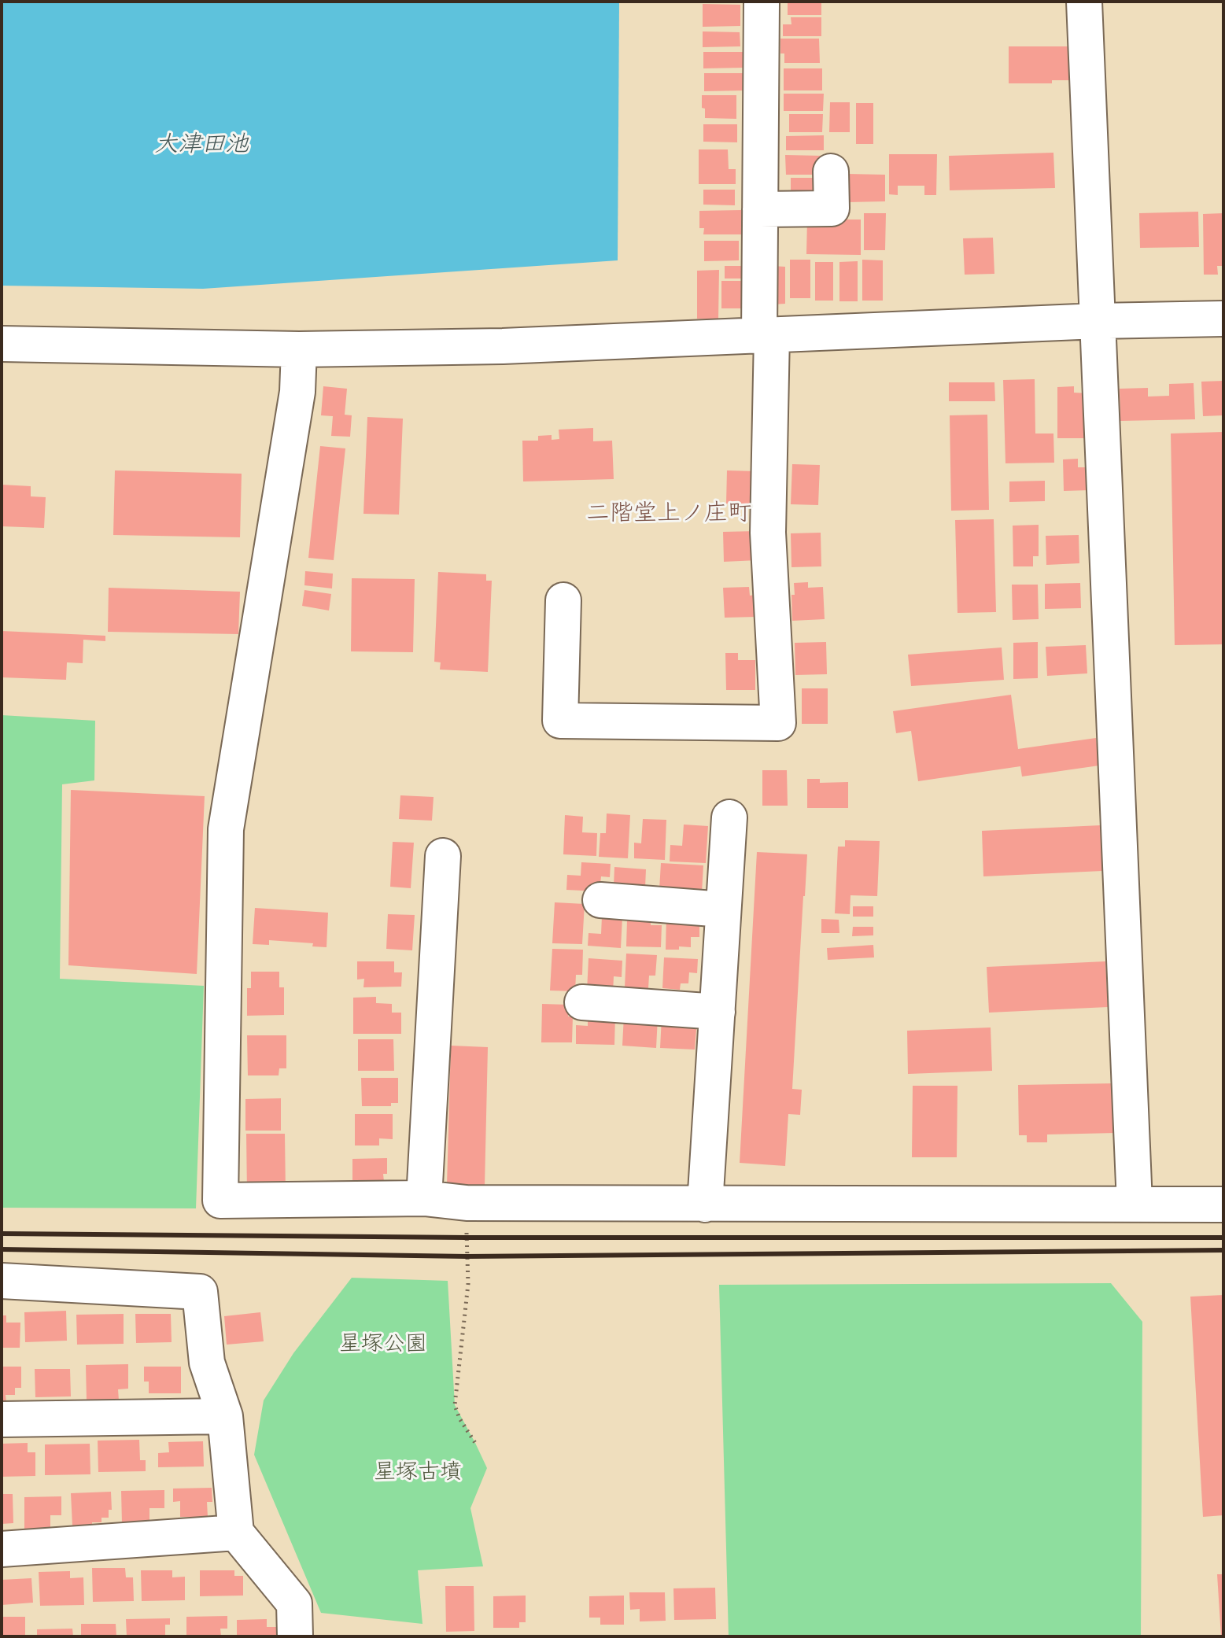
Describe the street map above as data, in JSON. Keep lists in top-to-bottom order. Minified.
{"districts":["二階堂上ノ庄町"],"water":["大津田池"],"parks":["星塚公園","星塚古墳"]}
